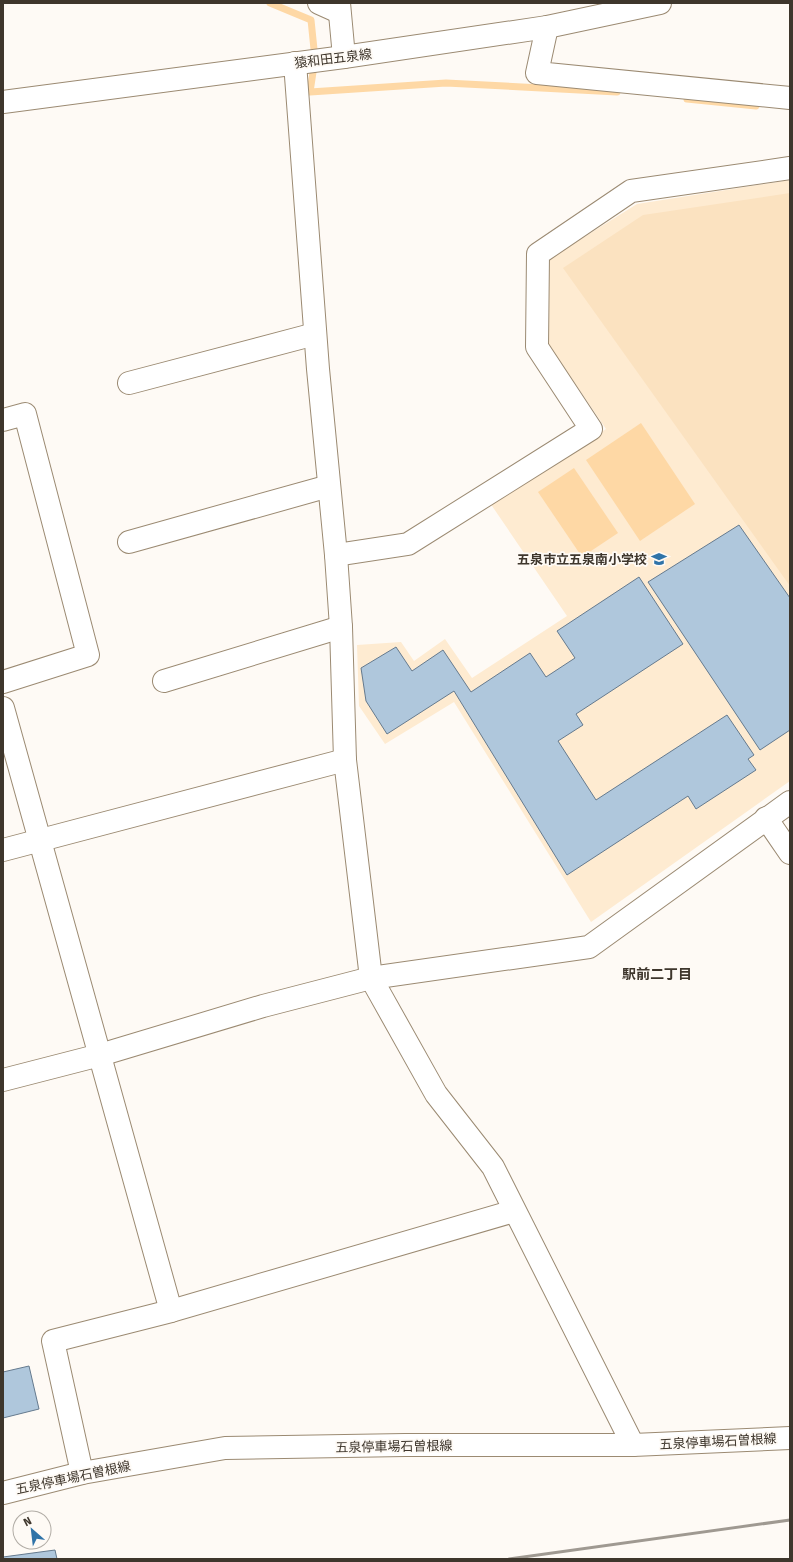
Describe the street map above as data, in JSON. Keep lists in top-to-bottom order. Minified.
{"streets":{"street":["猿和田五泉線","五泉停車場石曽根線"]},"districts":["駅前二丁目"],"places":{"school or university":["五泉市立五泉南小学校"]},"north":"top left"}
